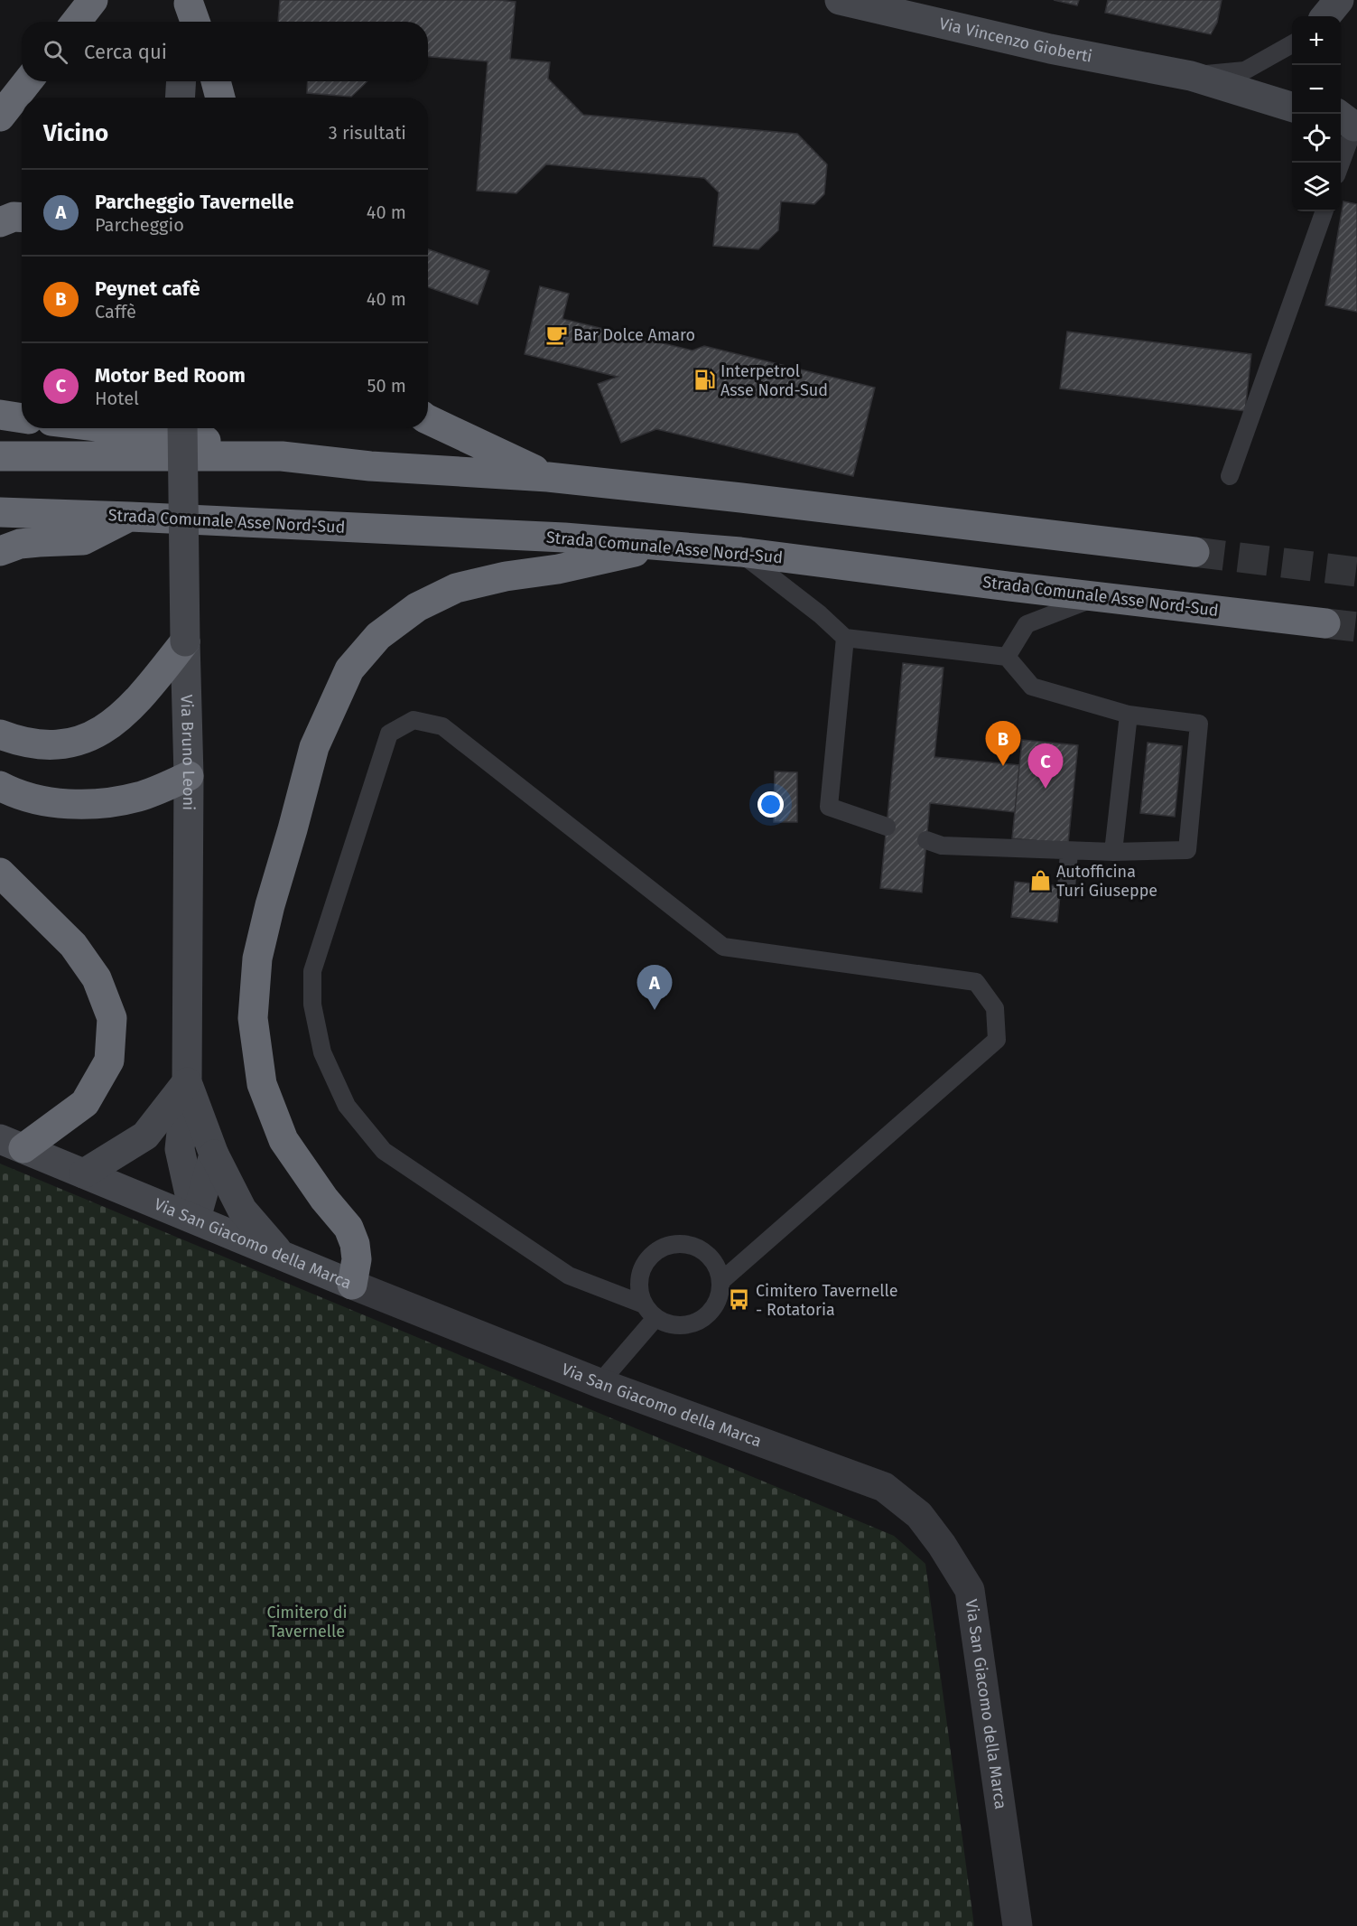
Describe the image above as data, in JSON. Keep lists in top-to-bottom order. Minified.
{"streets":{"highway":["Strada Comunale Asse Nord-Sud"],"street":["Via Vincenzo Gioberti","Via Bruno Leoni","Via San Giacomo della Marca"]},"crossings":[["Via Bruno Leoni","Via San Giacomo della Marca"]],"parks":["Cimitero di Tavernelle"],"places":{"cafe":["Bar Dolce Amaro"],"fuel station":["Interpetrol Asse Nord-Sud"],"shop":["Autofficina Turi Giuseppe"],"bus stop":["Cimitero Tavernelle - Rotatoria"]},"page":{"map_buttons":["+","−"],"search":"Cerca qui","heading":["Vicino","3 risultati"],"list":[{"mark":"A","name":"Parcheggio Tavernelle","note":"Parcheggio","value":"40 m"},{"mark":"B","name":"Peynet cafè","note":"Caffè","value":"40 m"},{"mark":"C","name":"Motor Bed Room","note":"Hotel","value":"50 m"}],"pins":["B","C","A"]}}
